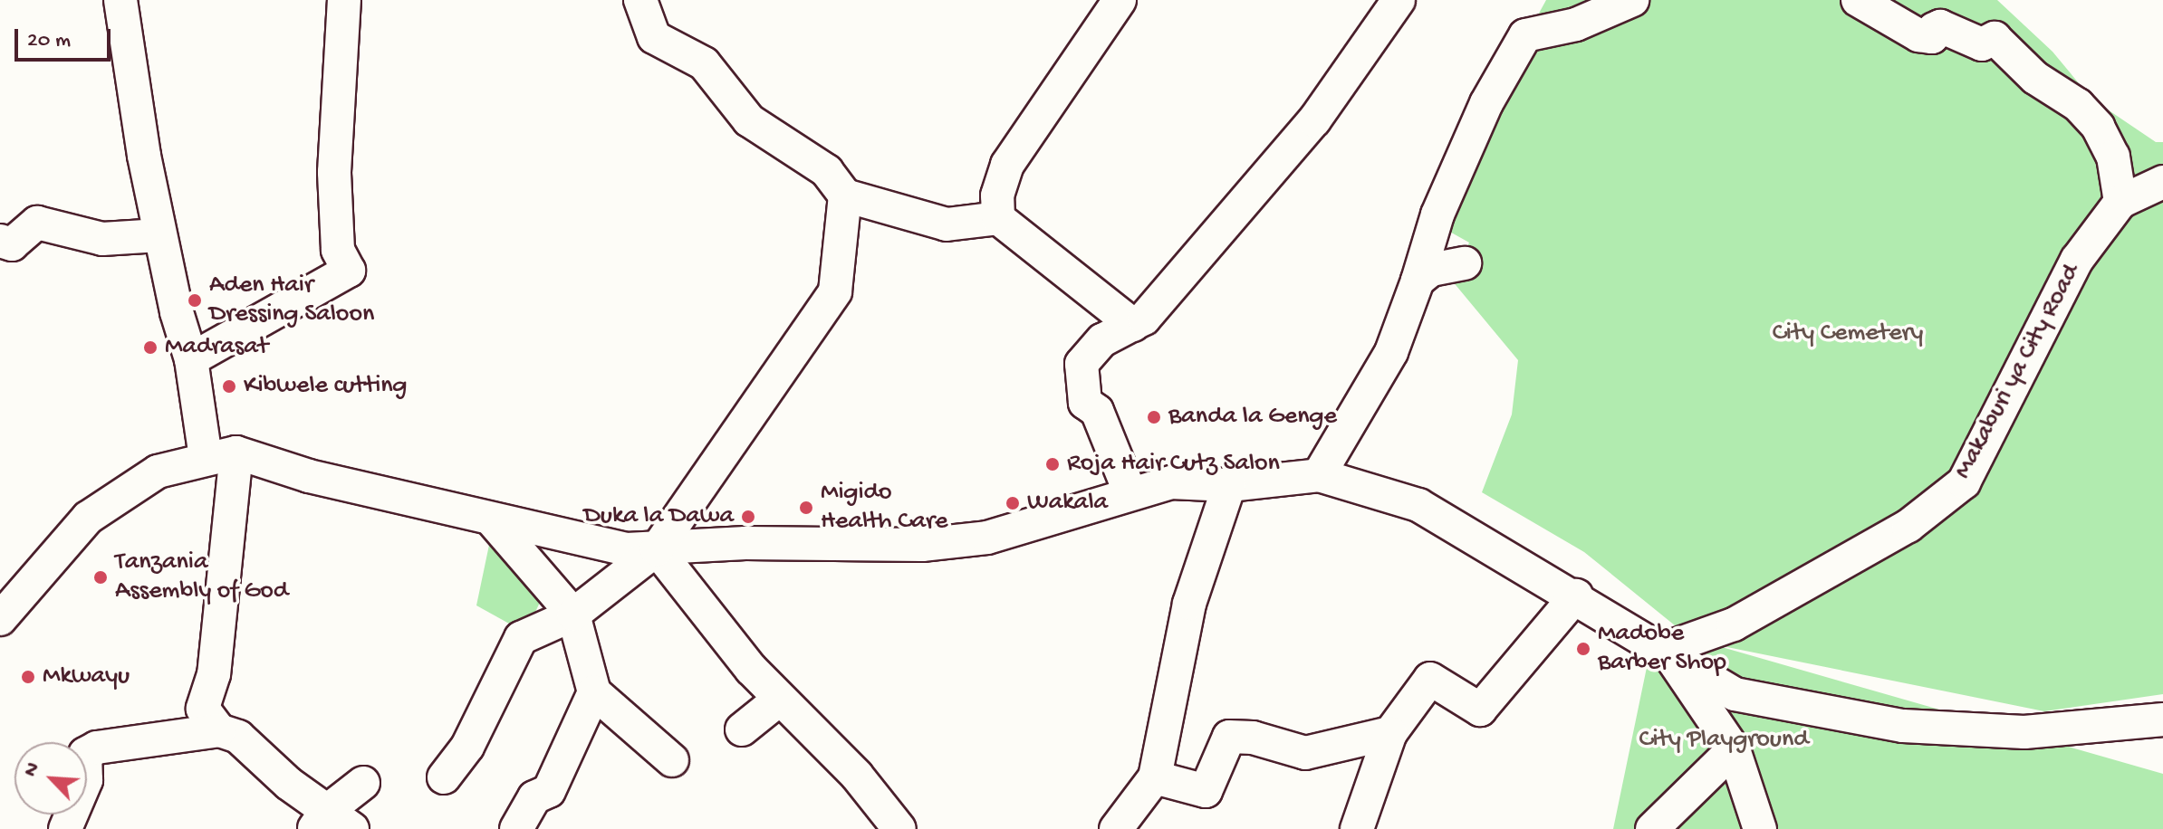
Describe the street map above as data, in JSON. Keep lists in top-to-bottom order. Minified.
{"streets":{"street":["Makaburi ya City Road"]},"parks":["City Cemetery","City Playground"],"places":["Aden Hair Dressing Saloon","Madrasat","Kibwele cutting","Banda la Genge","Roja Hair Cutz Salon","Wakala","Migido Health Care","Duka la Dawa","Tanzania Assembly of God","Madobe Barber Shop","Mkwayu"],"scale_bar":"20 m","north":"top left"}
